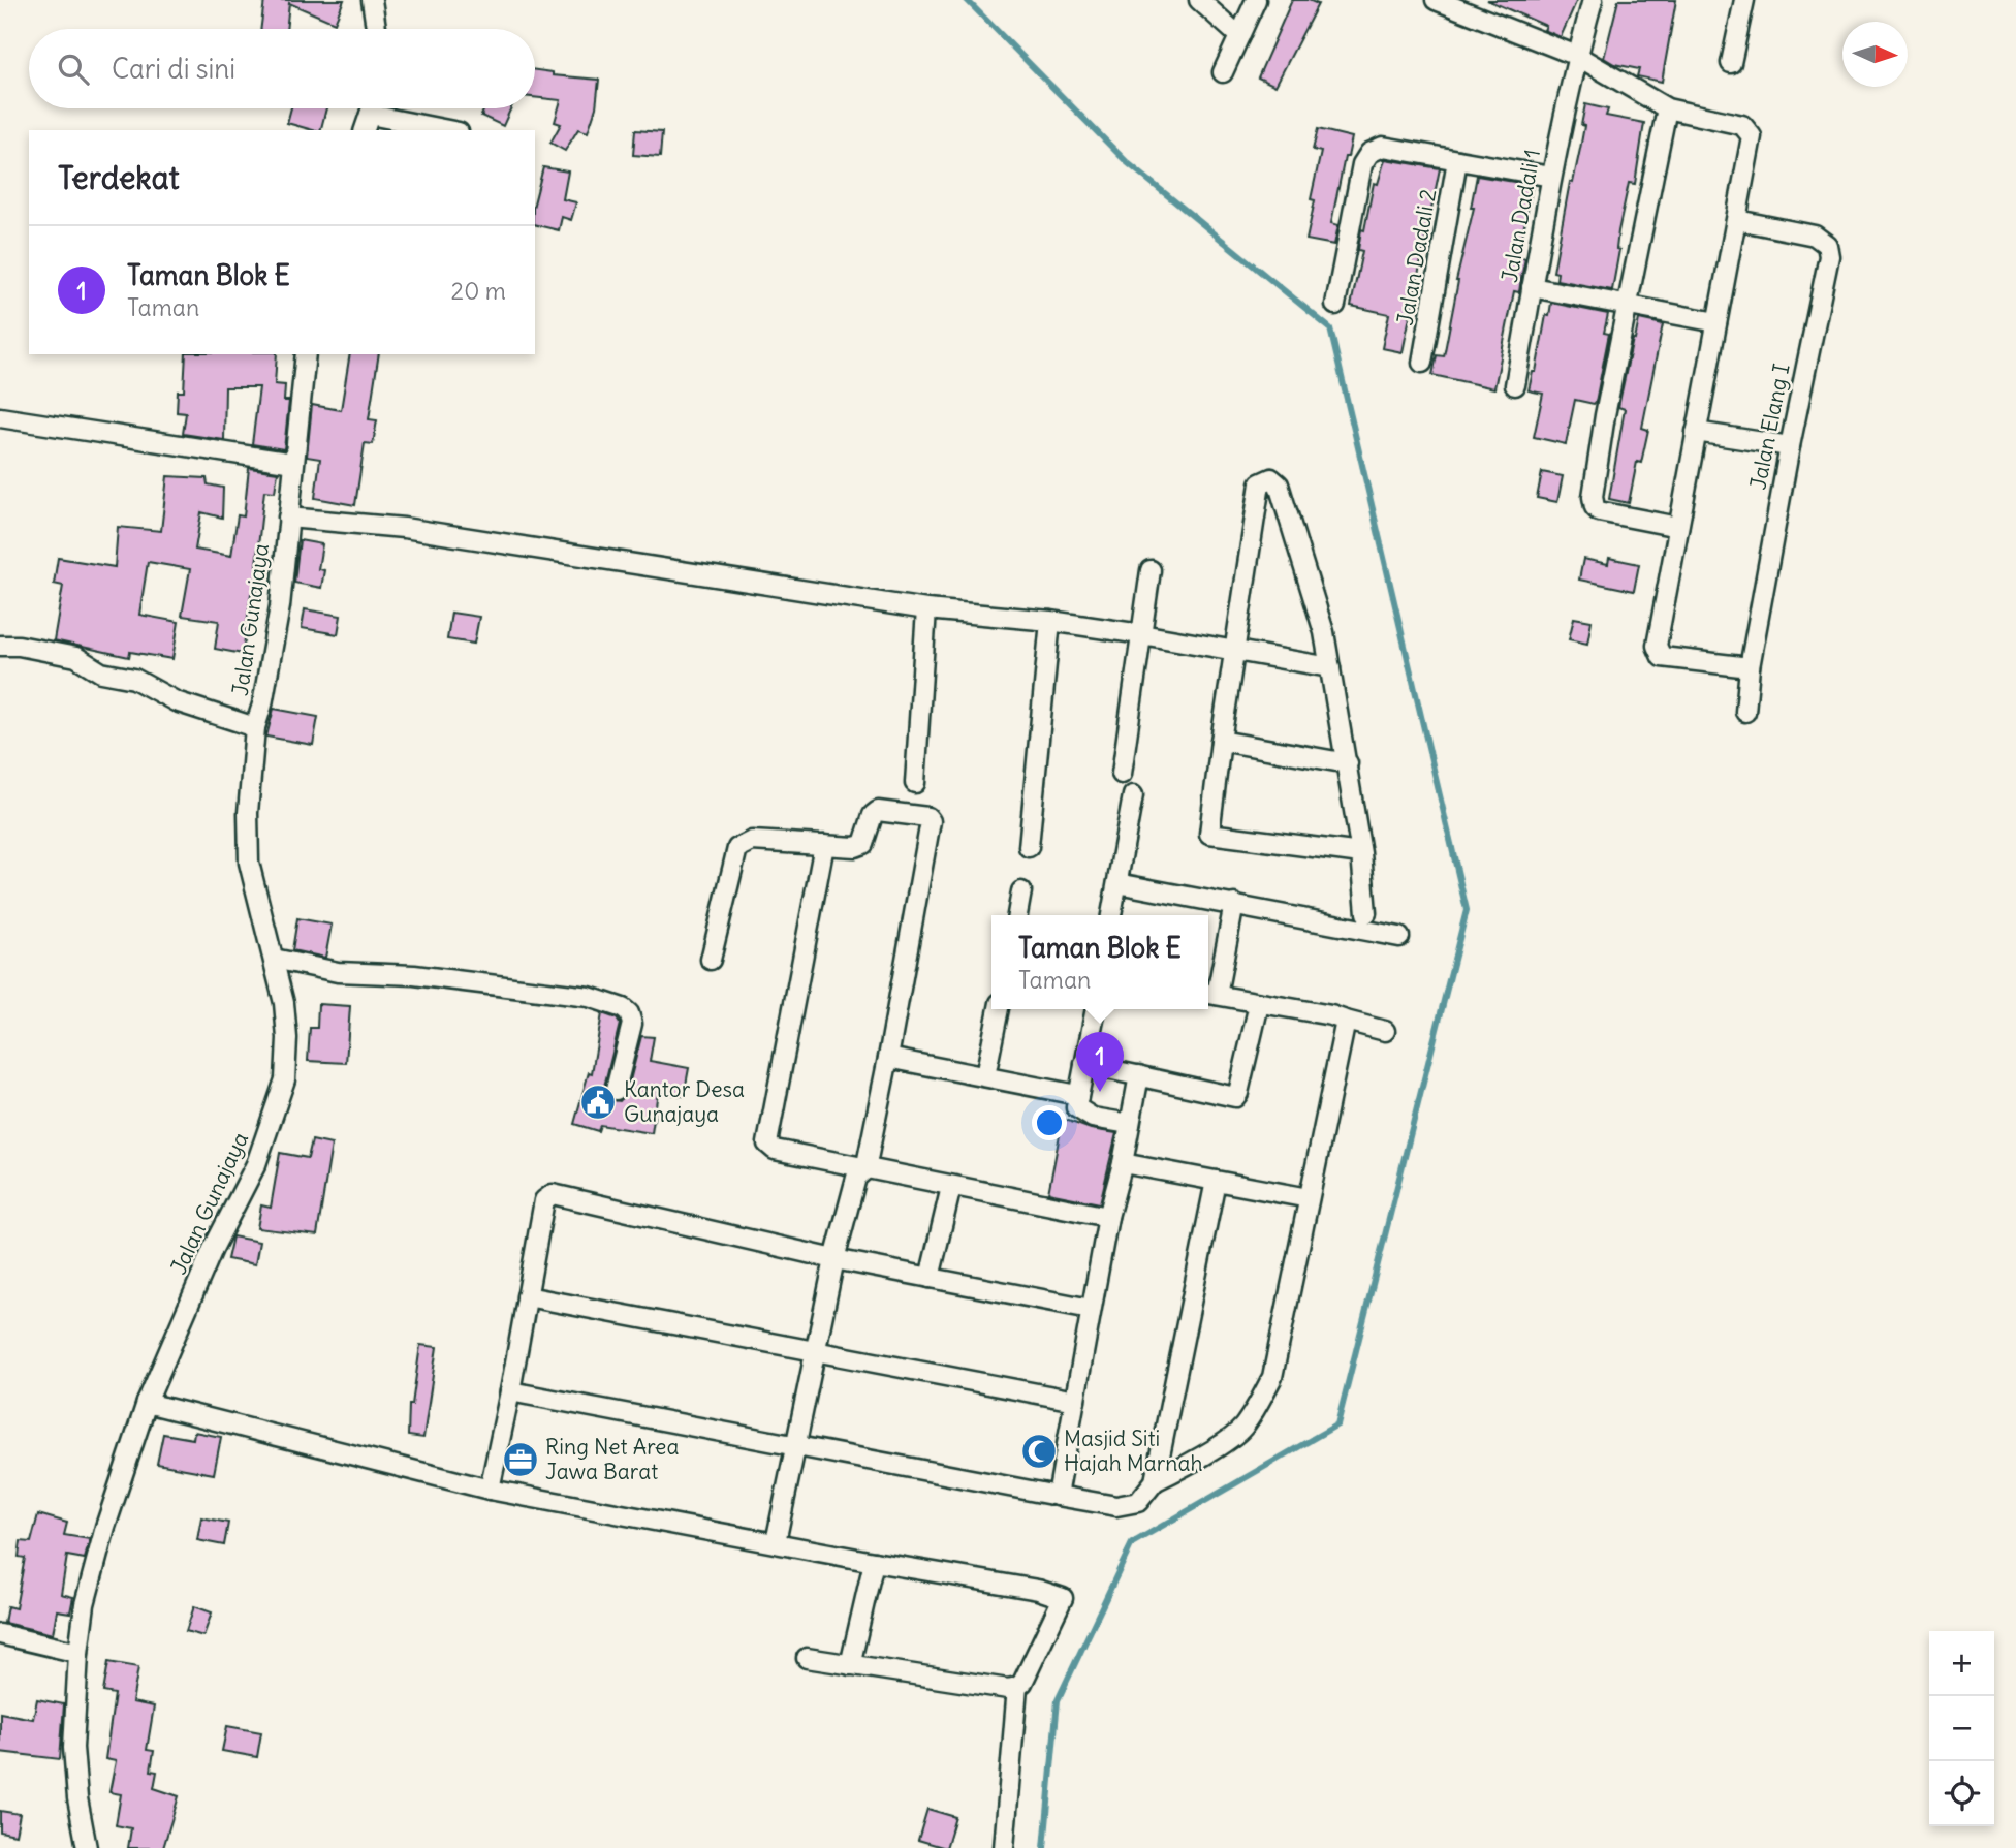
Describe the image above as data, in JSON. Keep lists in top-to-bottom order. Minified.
{"streets":{"street":["Jalan Dadali 1","Jalan Dadali 2","Jalan Elang I","Jalan Gunajaya"]},"places":{"public building":["Kantor Desa Gunajaya"],"mosque":["Masjid Siti Hajah Marnah"],"office":["Ring Net Area Jawa Barat"]},"north":"right","page":{"search":"Cari di sini","heading":"Terdekat","list":[{"mark":"1","name":"Taman Blok E","note":"Taman","value":"20 m"}],"popup":["Taman Blok E","Taman"],"pins":"1","map_buttons":["+","−"]}}
